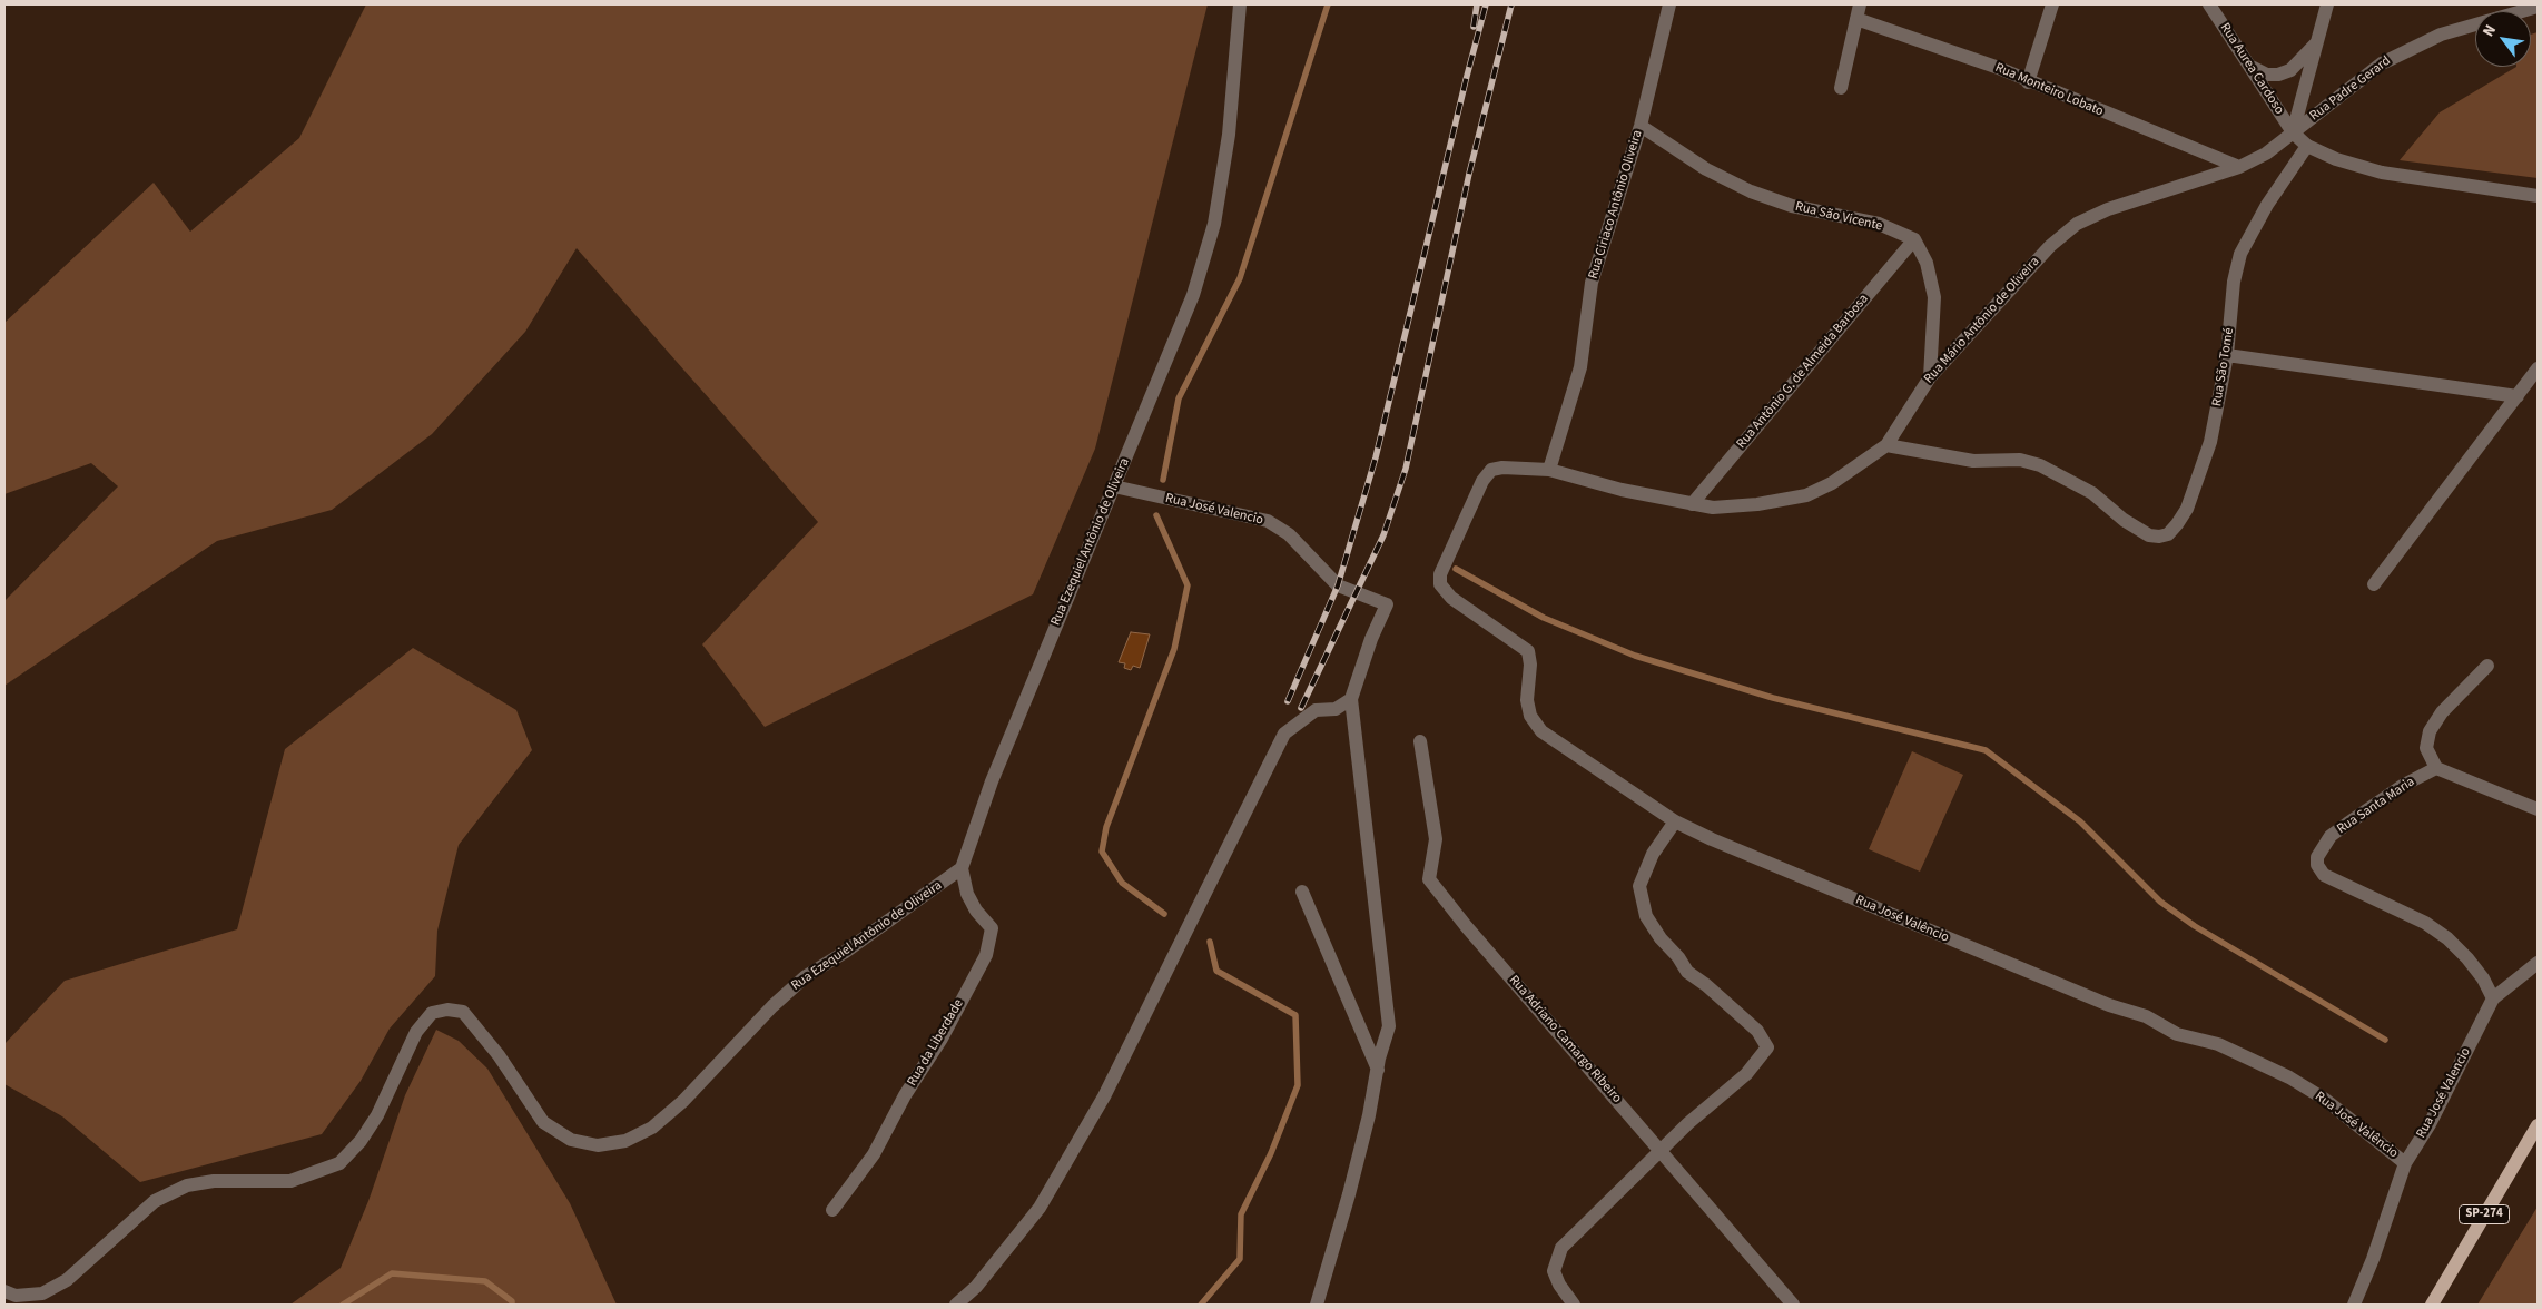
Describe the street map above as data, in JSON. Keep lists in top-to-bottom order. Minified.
{"streets":{"main road":["SP-274"],"street":["Rua Aurea Cardoso","Rua Padre Gerard","Rua Monteiro Lobato","Rua Ciriaco Antônio Oliveira","Rua São Vicente","Rua Mário Antônio de Oliveira","Rua São Tomé","Rua Antônio G. de Almeida Barbosa","Rua José Valencio","Rua Ezequiel Antônio de Oliveira","Rua Santa Maria","Rua José Valêncio","Rua Adriano Camargo Ribeiro","Rua da Liberdade"]},"crossings":[["Rua Aurea Cardoso","Rua Padre Gerard"],["Rua Aurea Cardoso","Rua Mário Antônio de Oliveira"],["Rua Padre Gerard","Rua Mário Antônio de Oliveira"],["Rua Monteiro Lobato","Rua Mário Antônio de Oliveira"],["Rua Ciriaco Antônio Oliveira","Rua São Vicente"],["Rua Ciriaco Antônio Oliveira","Rua Mário Antônio de Oliveira"],["Rua São Vicente","Rua Antônio G. de Almeida Barbosa"],["Rua Mário Antônio de Oliveira","Rua São Tomé"],["Rua Mário Antônio de Oliveira","Rua Antônio G. de Almeida Barbosa"],["Rua Mário Antônio de Oliveira","Rua José Valêncio"],["Rua José Valencio","Rua Ezequiel Antônio de Oliveira"],["Rua José Valencio","Rua Santa Maria"],["Rua José Valencio","Rua José Valêncio"],["Rua Ezequiel Antônio de Oliveira","Rua da Liberdade"]],"north":"top left"}
